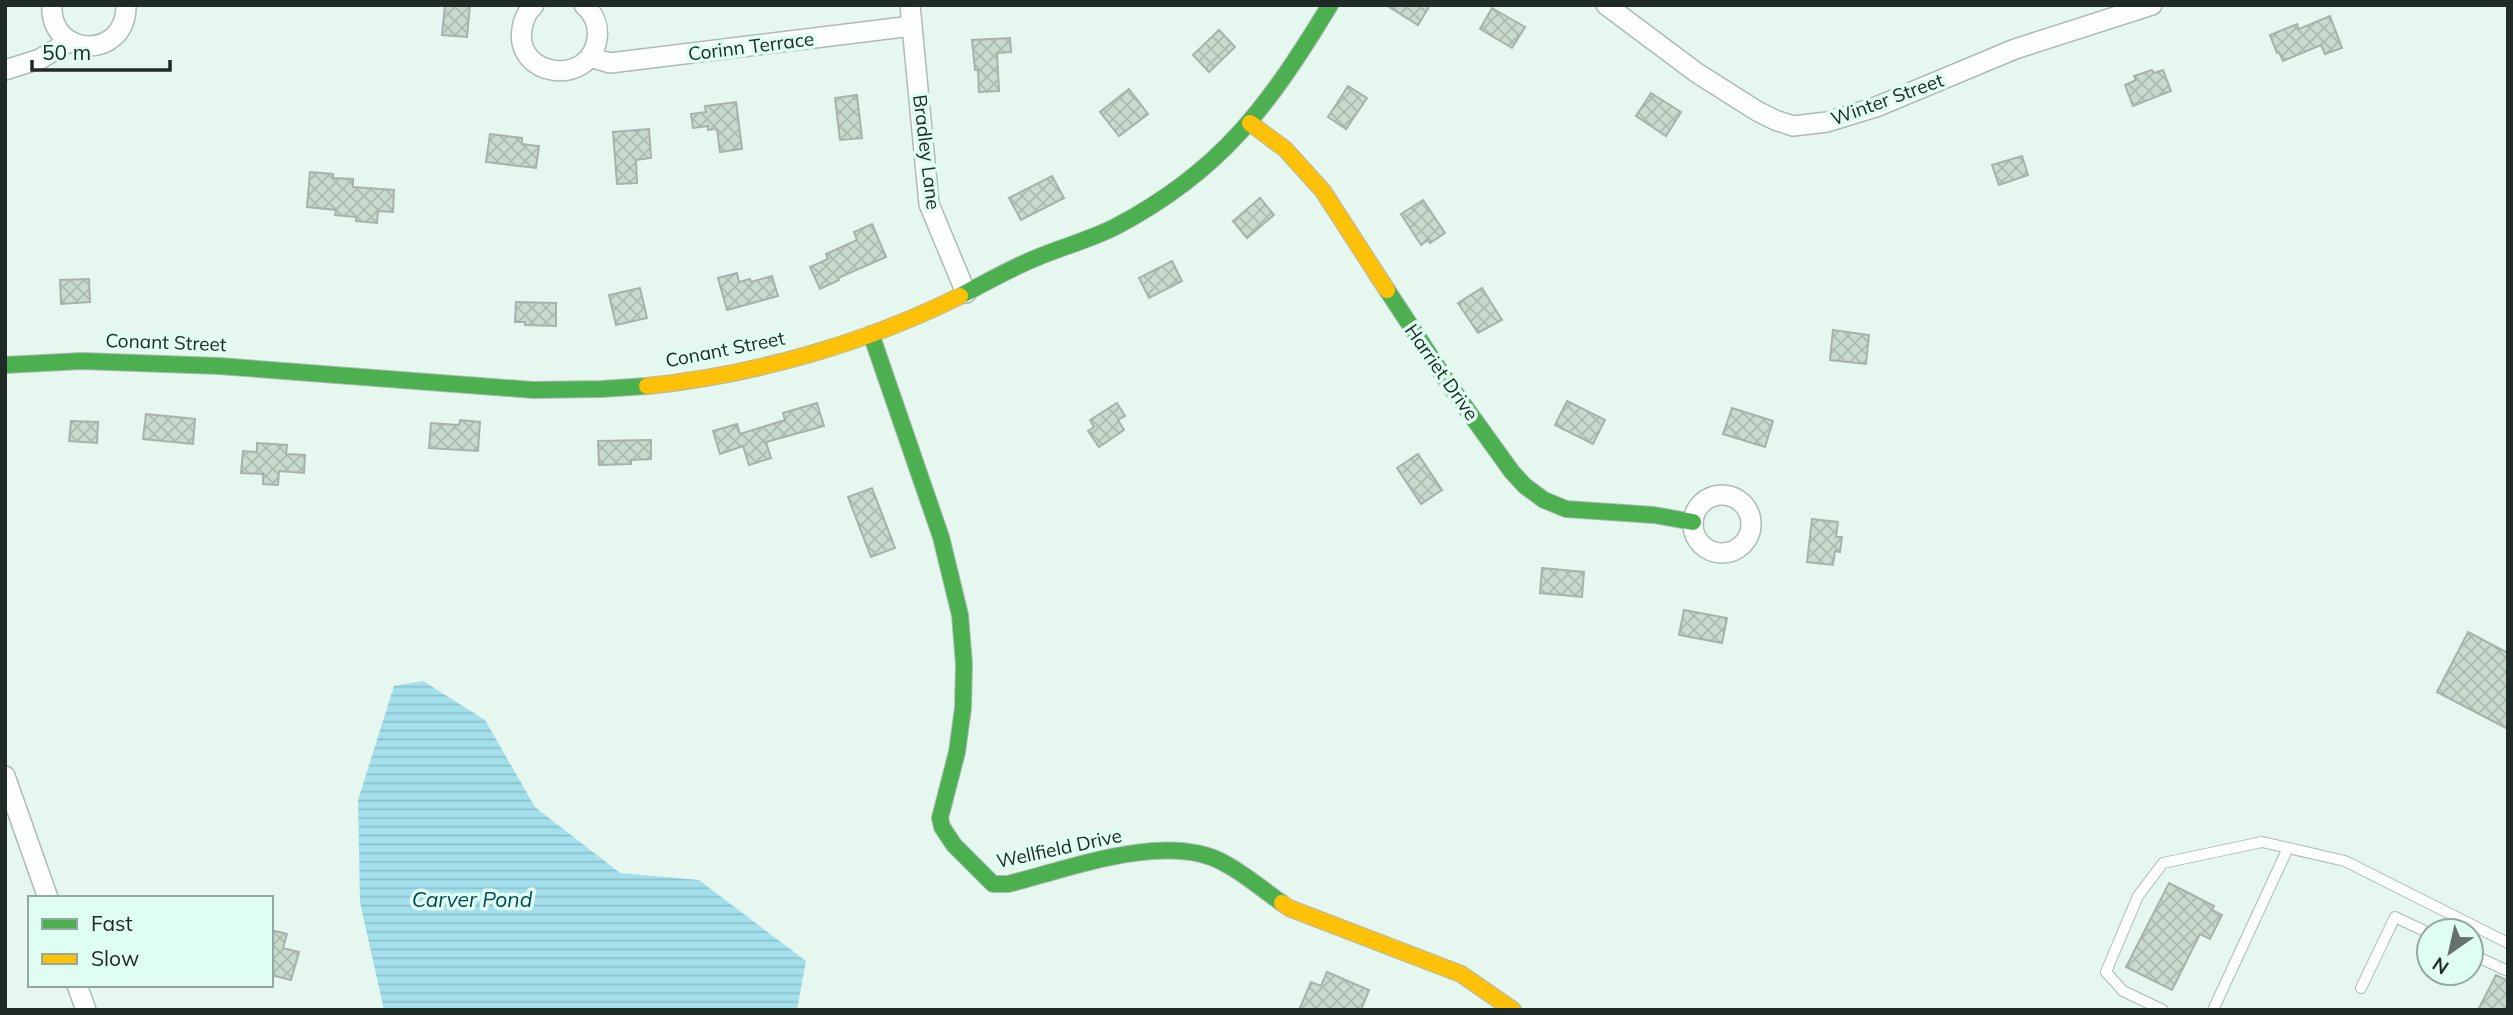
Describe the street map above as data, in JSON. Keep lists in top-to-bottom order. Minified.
{"streets":{"street":["Corinn Terrace","Winter Street","Bradley Lane","Conant Street","Harriet Drive","Wellfield Drive"]},"crossings":[["Corinn Terrace","Bradley Lane"],["Bradley Lane","Conant Street"],["Conant Street","Harriet Drive"],["Conant Street","Wellfield Drive"]],"water":["Carver Pond"],"legend":["Fast","Slow"],"scale_bar":"50 m","north":"bottom left"}
